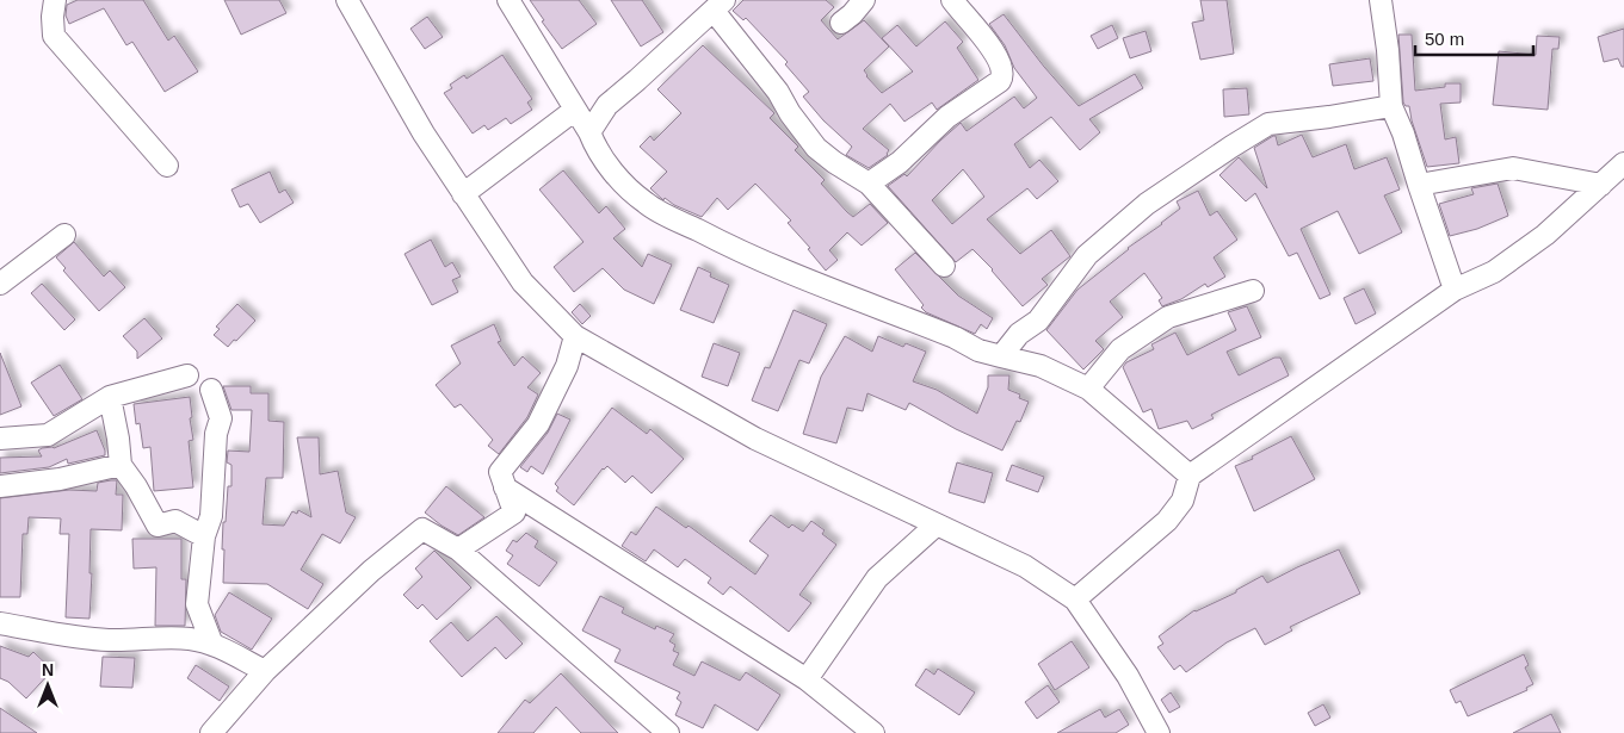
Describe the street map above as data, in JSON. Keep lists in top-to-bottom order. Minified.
{"scale_bar":"50 m","north":"top"}
